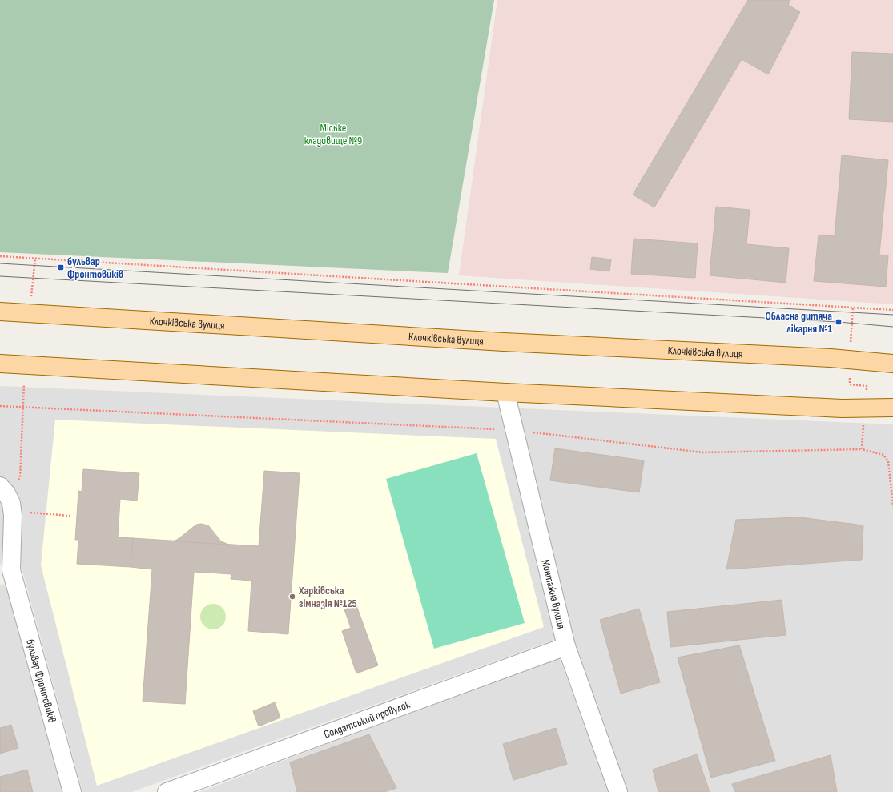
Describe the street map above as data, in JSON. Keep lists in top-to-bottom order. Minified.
{"streets":{"main road":["Клочківська вулиця"],"street":["Монтажна вулиця","бульвар Фронтовиків","Солдатський провулок"]},"crossings":[["Монтажна вулиця","Солдатський провулок"]],"parks":["Міське кладовище №9"],"places":{"transit":["бульвар Фронтовиків","Обласна дитяча лікарня №1"],"other":["Харківська гімназія №125"]}}
